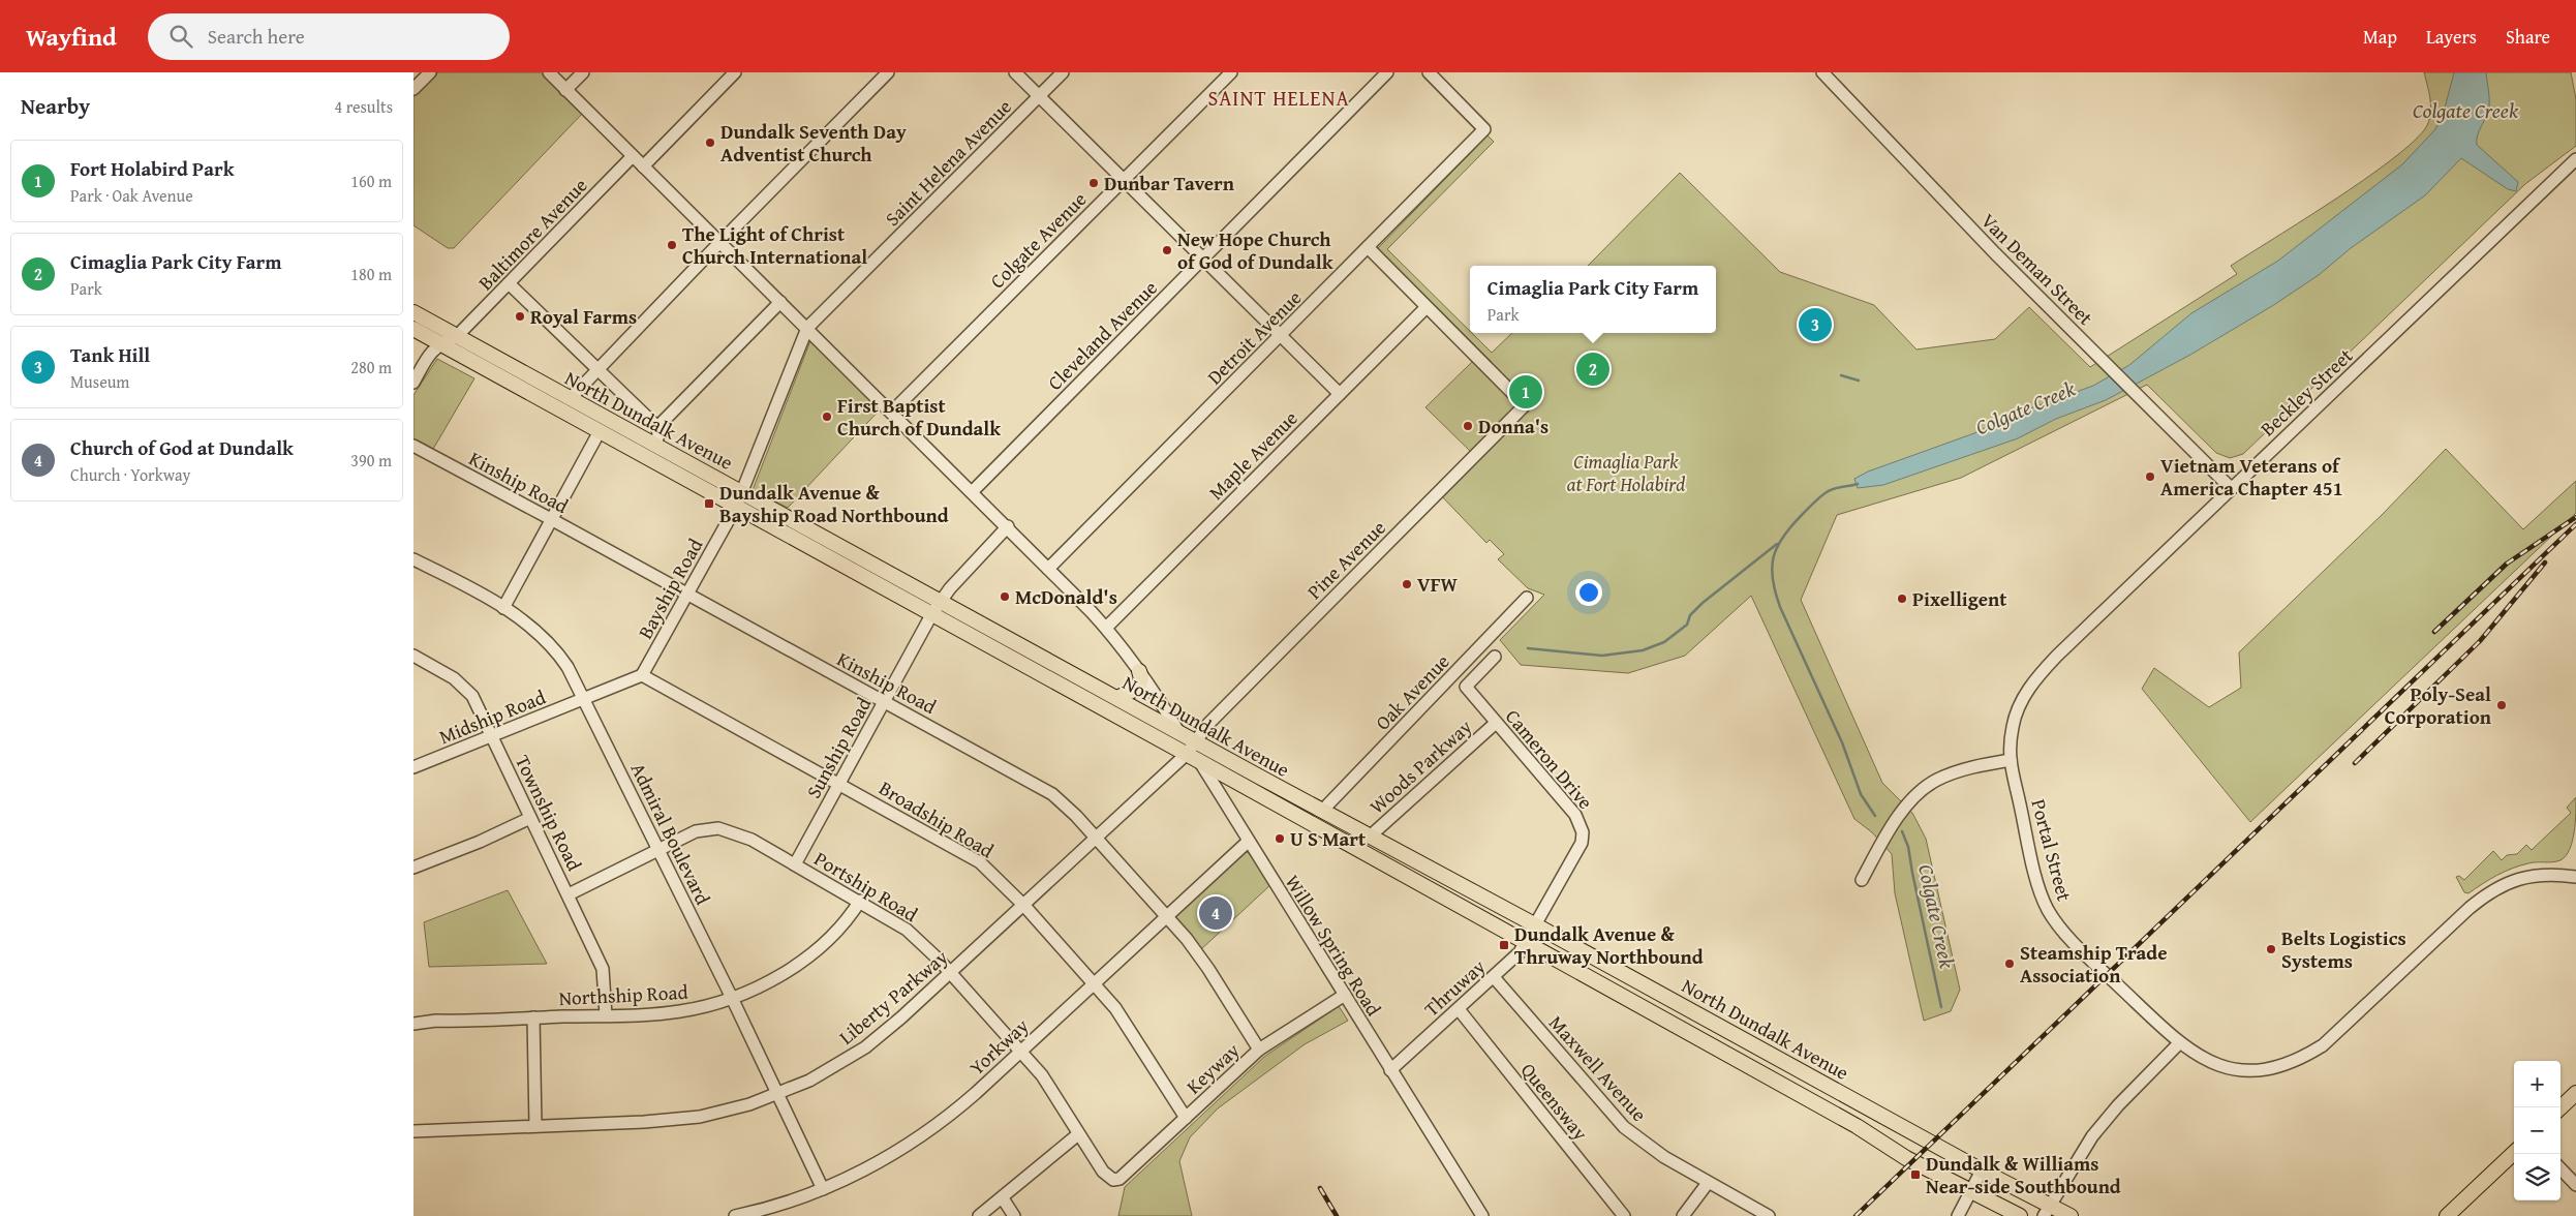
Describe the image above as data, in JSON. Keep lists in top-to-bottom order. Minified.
{"streets":{"main road":["North Dundalk Avenue"],"street":["Saint Helena Avenue","Baltimore Avenue","Colgate Avenue","Van Deman Street","Cleveland Avenue","Detroit Avenue","Beckley Street","Maple Avenue","Kinship Road","Pine Avenue","Bayship Road","Oak Avenue","Midship Road","Sunship Road","Cameron Drive","Woods Parkway","Township Road","Broadship Road","Admiral Boulevard","Portal Street","Portship Road","Willow Spring Road","Thruway","Northship Road","Liberty Parkway","Yorkway","Keyway","Maxwell Avenue","Queensway"]},"crossings":[["Saint Helena Avenue","North Dundalk Avenue"],["Saint Helena Avenue","Bayship Road"],["Baltimore Avenue","North Dundalk Avenue"],["Van Deman Street","Beckley Street"],["Beckley Street","Portal Street"],["North Dundalk Avenue","Pine Avenue"],["North Dundalk Avenue","Bayship Road"],["North Dundalk Avenue","Oak Avenue"],["North Dundalk Avenue","Sunship Road"],["North Dundalk Avenue","Cameron Drive"],["North Dundalk Avenue","Woods Parkway"],["North Dundalk Avenue","Willow Spring Road"],["North Dundalk Avenue","Thruway"],["North Dundalk Avenue","Liberty Parkway"],["Maple Avenue","Pine Avenue"],["Kinship Road","Bayship Road"],["Kinship Road","Sunship Road"],["Kinship Road","Liberty Parkway"],["Kinship Road","Yorkway"],["Kinship Road","Keyway"],["Pine Avenue","Willow Spring Road"],["Pine Avenue","Liberty Parkway"],["Bayship Road","Midship Road"],["Bayship Road","Broadship Road"],["Midship Road","Township Road"],["Midship Road","Broadship Road"],["Midship Road","Admiral Boulevard"],["Sunship Road","Broadship Road"],["Sunship Road","Portship Road"],["Cameron Drive","Woods Parkway"],["Cameron Drive","Thruway"],["Township Road","Portship Road"],["Township Road","Northship Road"],["Broadship Road","Liberty Parkway"],["Broadship Road","Yorkway"],["Broadship Road","Keyway"],["Admiral Boulevard","Portship Road"],["Admiral Boulevard","Northship Road"],["Admiral Boulevard","Liberty Parkway"],["Admiral Boulevard","Yorkway"],["Portship Road","Northship Road"],["Portship Road","Liberty Parkway"],["Portship Road","Yorkway"],["Portship Road","Keyway"],["Willow Spring Road","Thruway"],["Willow Spring Road","Liberty Parkway"],["Willow Spring Road","Yorkway"],["Willow Spring Road","Keyway"],["Thruway","Maxwell Avenue"],["Thruway","Queensway"]],"districts":["SAINT HELENA"],"water":["Colgate Creek"],"parks":["Cimaglia Park at Fort Holabird"],"places":{"other":["Dundalk Seventh Day Adventist Church","Dunbar Tavern","The Light of Christ Church International","New Hope Church of God of Dundalk","Royal Farms","First Baptist Church of Dundalk","Donna's","Vietnam Veterans of America Chapter 451","VFW","McDonald's","Pixelligent","Poly-Seal Corporation","U S Mart","Belts Logistics Systems","Steamship Trade Association"],"transit":["Dundalk Avenue & Bayship Road Northbound","Dundalk Avenue & Thruway Northbound","Dundalk & Williams Near-side Southbound"]},"page":{"header":"Wayfind","search":"Search here","nav":["Map","Layers","Share"],"heading":["Nearby","4 results"],"list":[{"mark":"1","name":"Fort Holabird Park","note":"Park · Oak Avenue","value":"160 m"},{"mark":"2","name":"Cimaglia Park City Farm","note":"Park","value":"180 m"},{"mark":"3","name":"Tank Hill","note":"Museum","value":"280 m"},{"mark":"4","name":"Church of God at Dundalk","note":"Church · Yorkway","value":"390 m"}],"popup":["Cimaglia Park City Farm","Park"],"pins":["3","2","1","4"],"map_buttons":["+","−"]}}
